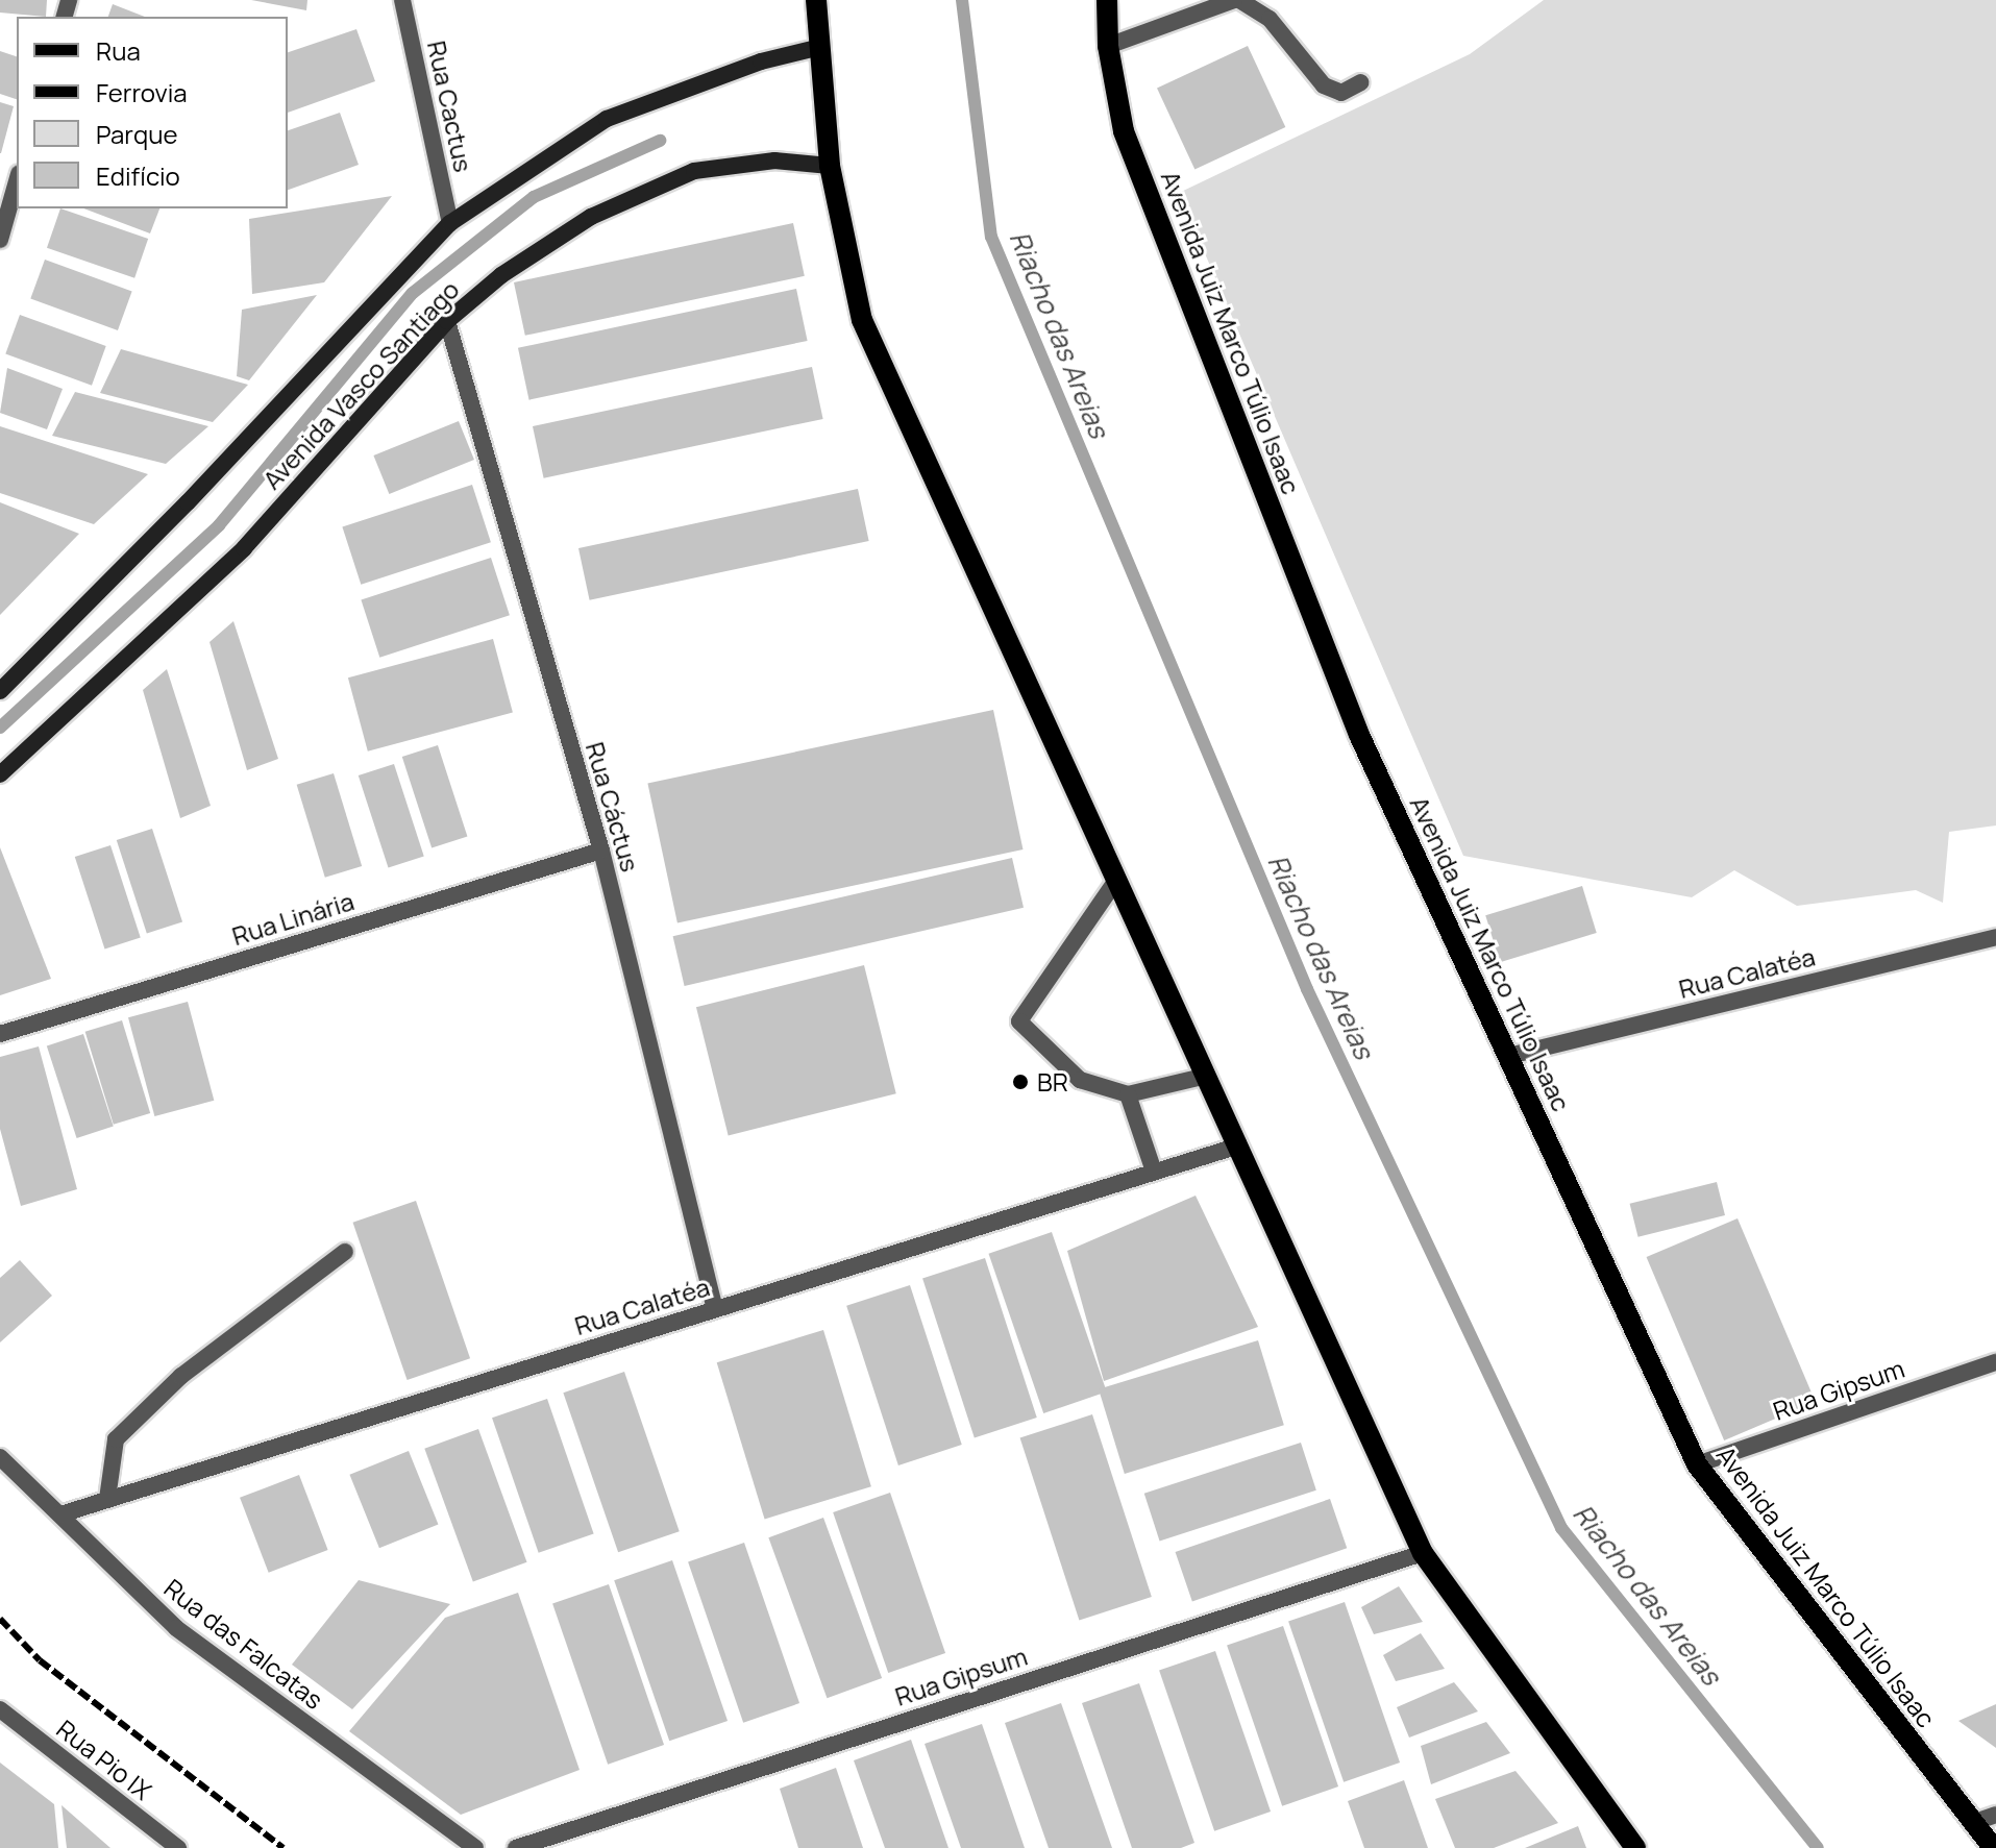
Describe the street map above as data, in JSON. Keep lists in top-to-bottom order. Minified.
{"streets":{"main road":["Avenida Juiz Marco Túlio Isaac"],"street":["Rua Cactus","Avenida Vasco Santiago","Rua Cáctus","Rua Linária","Rua Calatéa","Rua Gipsum","Rua das Falcatas","Rua Pio IX"]},"crossings":[["Rua Cactus","Avenida Vasco Santiago"],["Avenida Juiz Marco Túlio Isaac","Rua Calatéa"],["Avenida Juiz Marco Túlio Isaac","Rua Gipsum"],["Avenida Vasco Santiago","Rua Cáctus"],["Rua Cáctus","Rua Linária"],["Rua Cáctus","Rua Calatéa"],["Rua Calatéa","Rua das Falcatas"]],"water":["Riacho das Areias"],"places":["BR"],"legend":["Rua","Ferrovia","Parque","Edifício"]}
